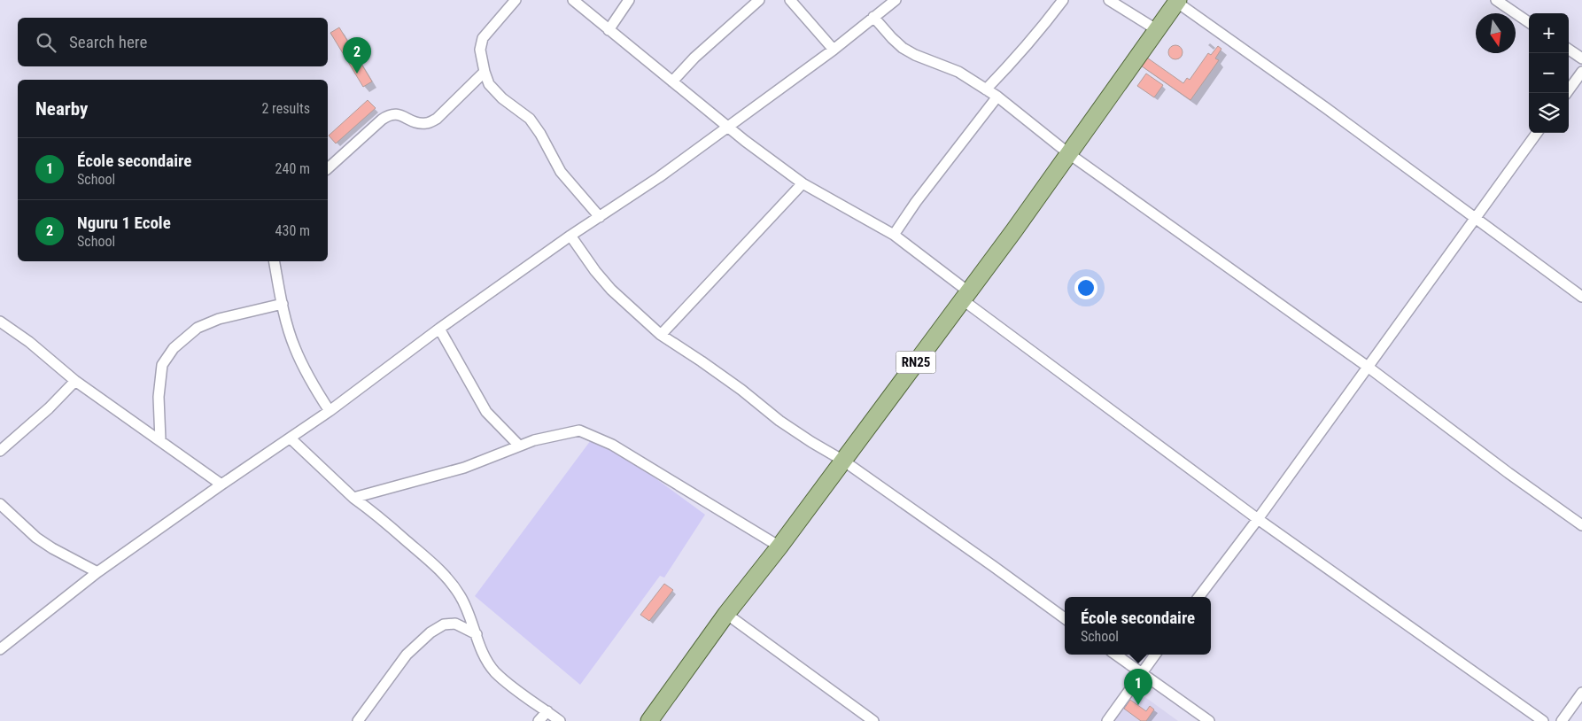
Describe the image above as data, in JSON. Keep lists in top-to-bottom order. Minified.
{"streets":{"main road":["RN25"]},"north":"bottom","page":{"map_buttons":["+","−"],"search":"Search here","pins":["2","1"],"heading":["Nearby","2 results"],"list":[{"mark":"1","name":"École secondaire","note":"School","value":"240 m"},{"mark":"2","name":"Nguru 1 Ecole","note":"School","value":"430 m"}],"popup":["École secondaire","School"]}}
